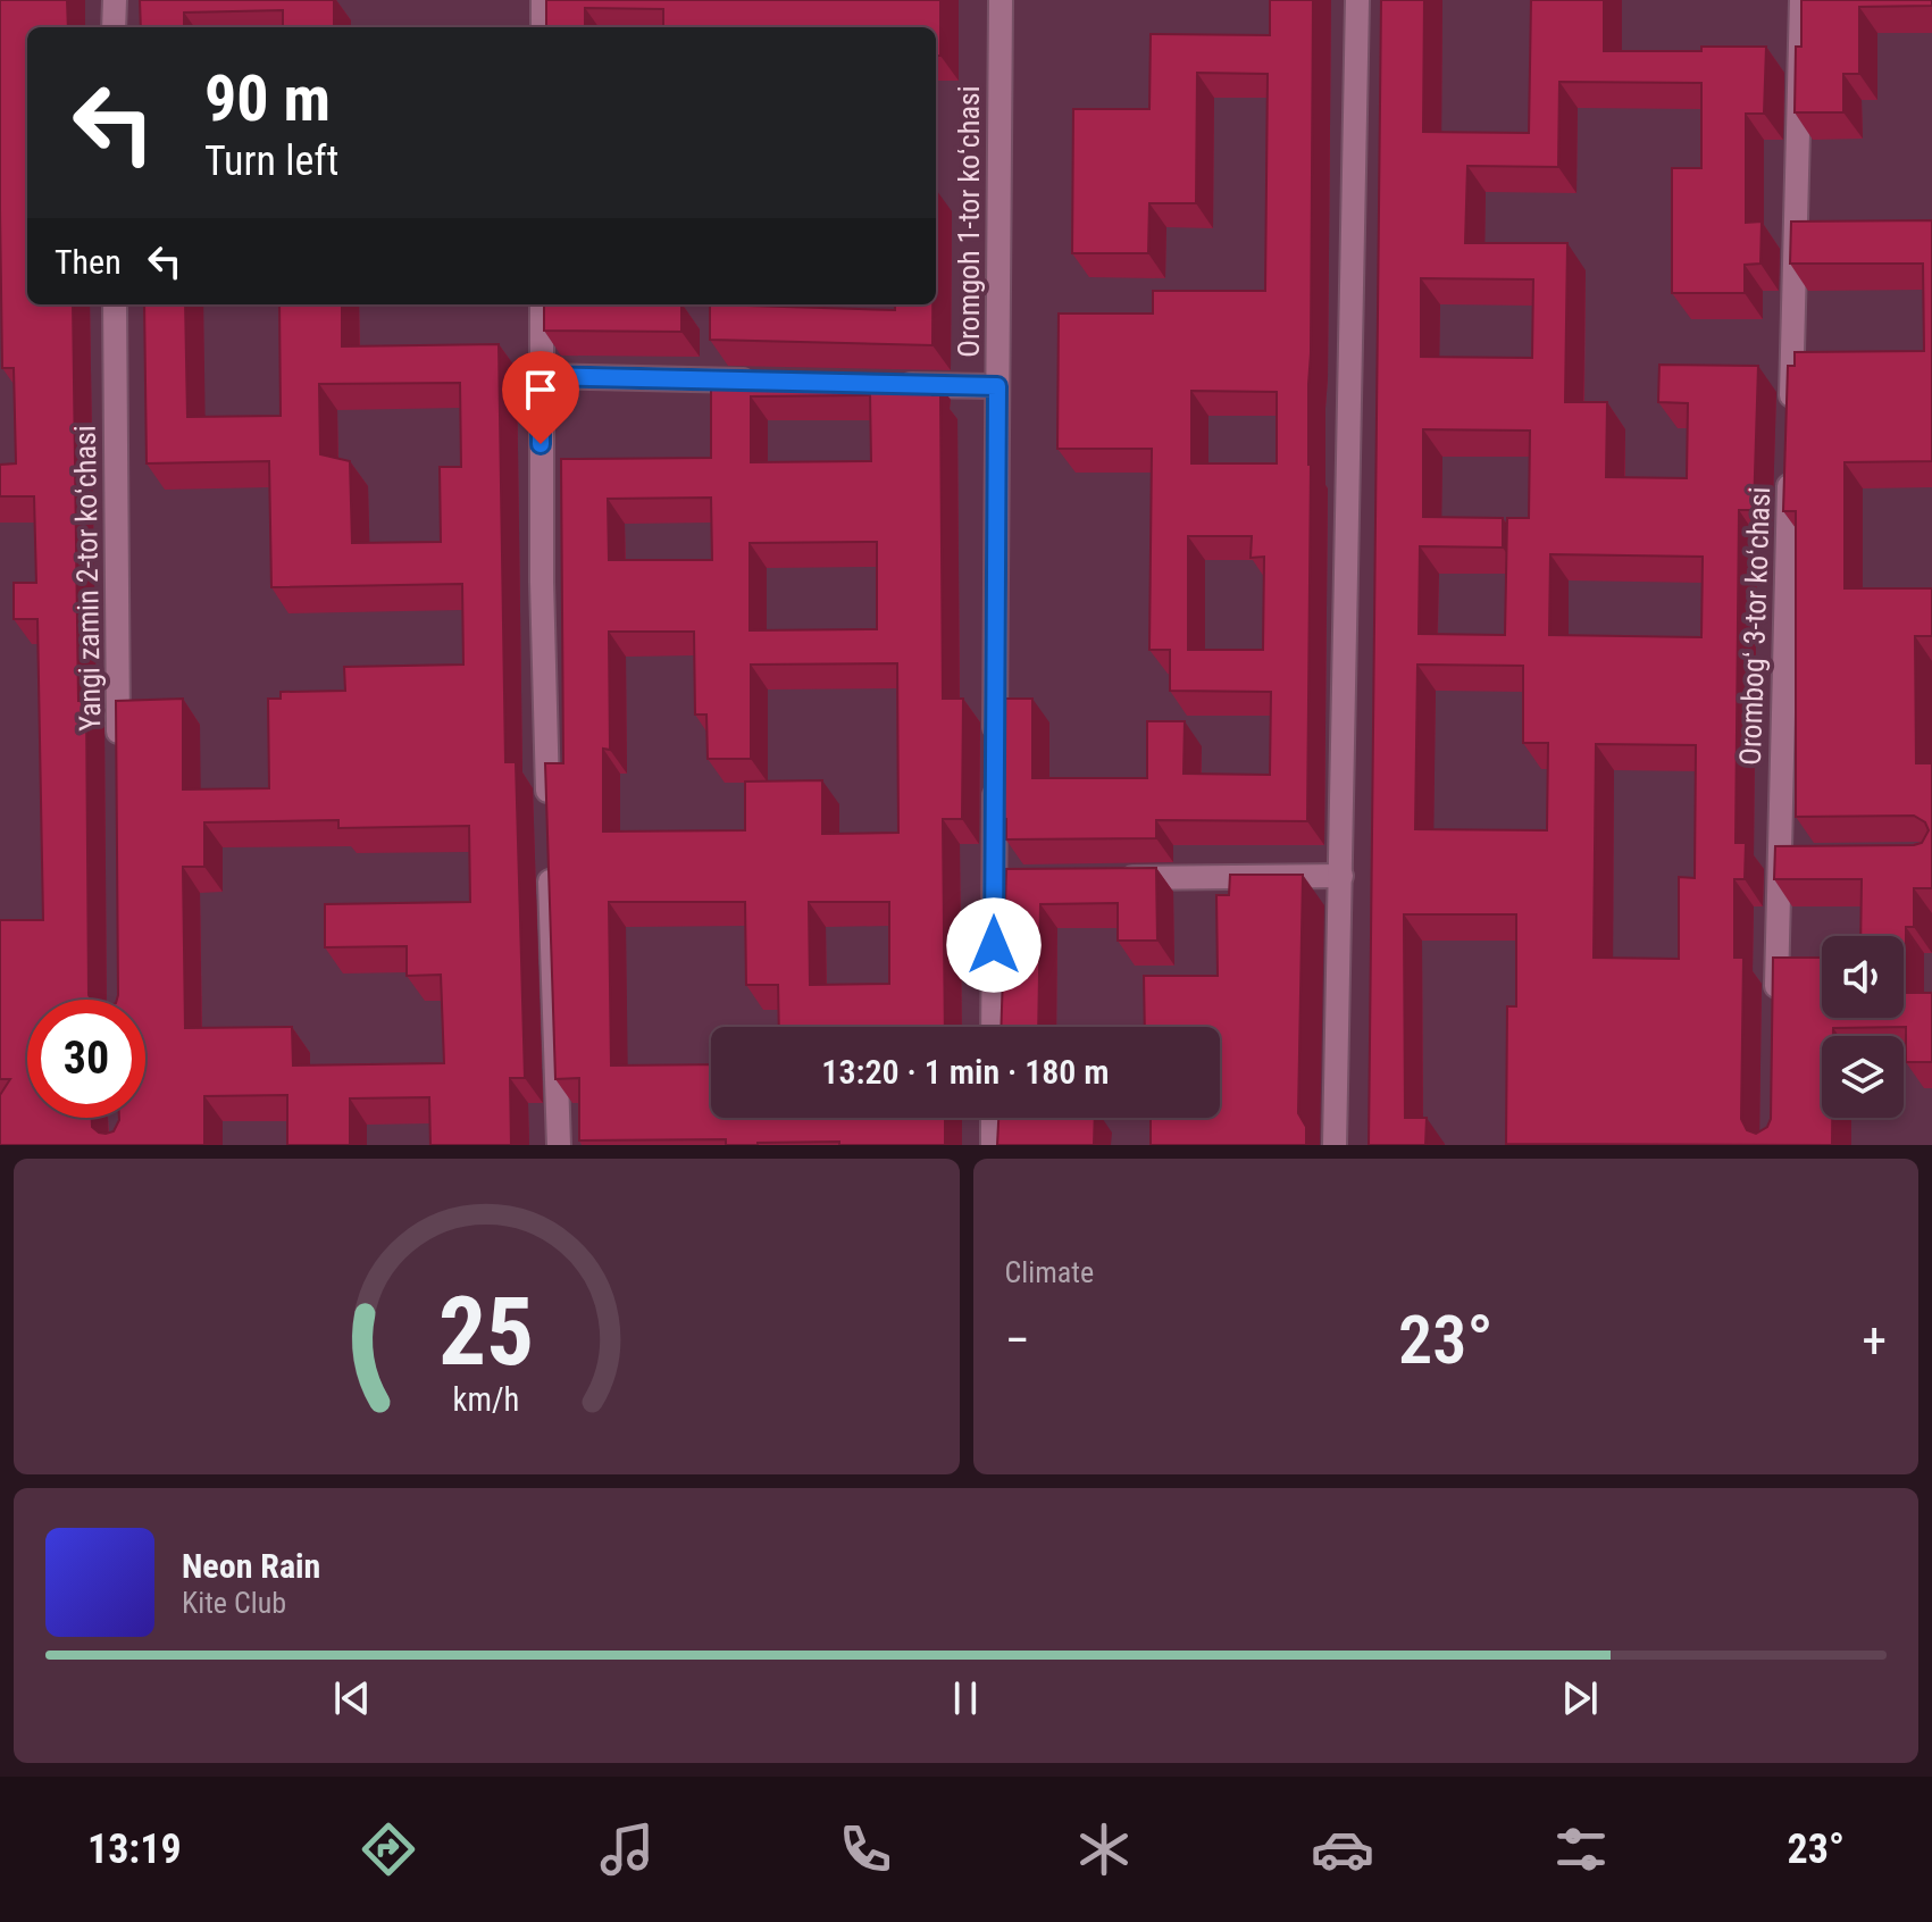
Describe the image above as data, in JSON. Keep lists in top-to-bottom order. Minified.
{"streets":{"street":["Oromgoh 1-tor koʻchasi","Yangi zamin 2-tor koʻchasi","Orombogʻ 3-tor koʻchasi"]},"page":{"turn":["90 m","Turn left"],"then":"Then","limit":"30","trip":"13:20 · 1 min · 180 m","tile":"Climate","heat":["−","23°","+"],"song":["Neon Rain","Kite Club"],"tabs":["13:19","23°"],"gauge":["25","km/h"]}}
